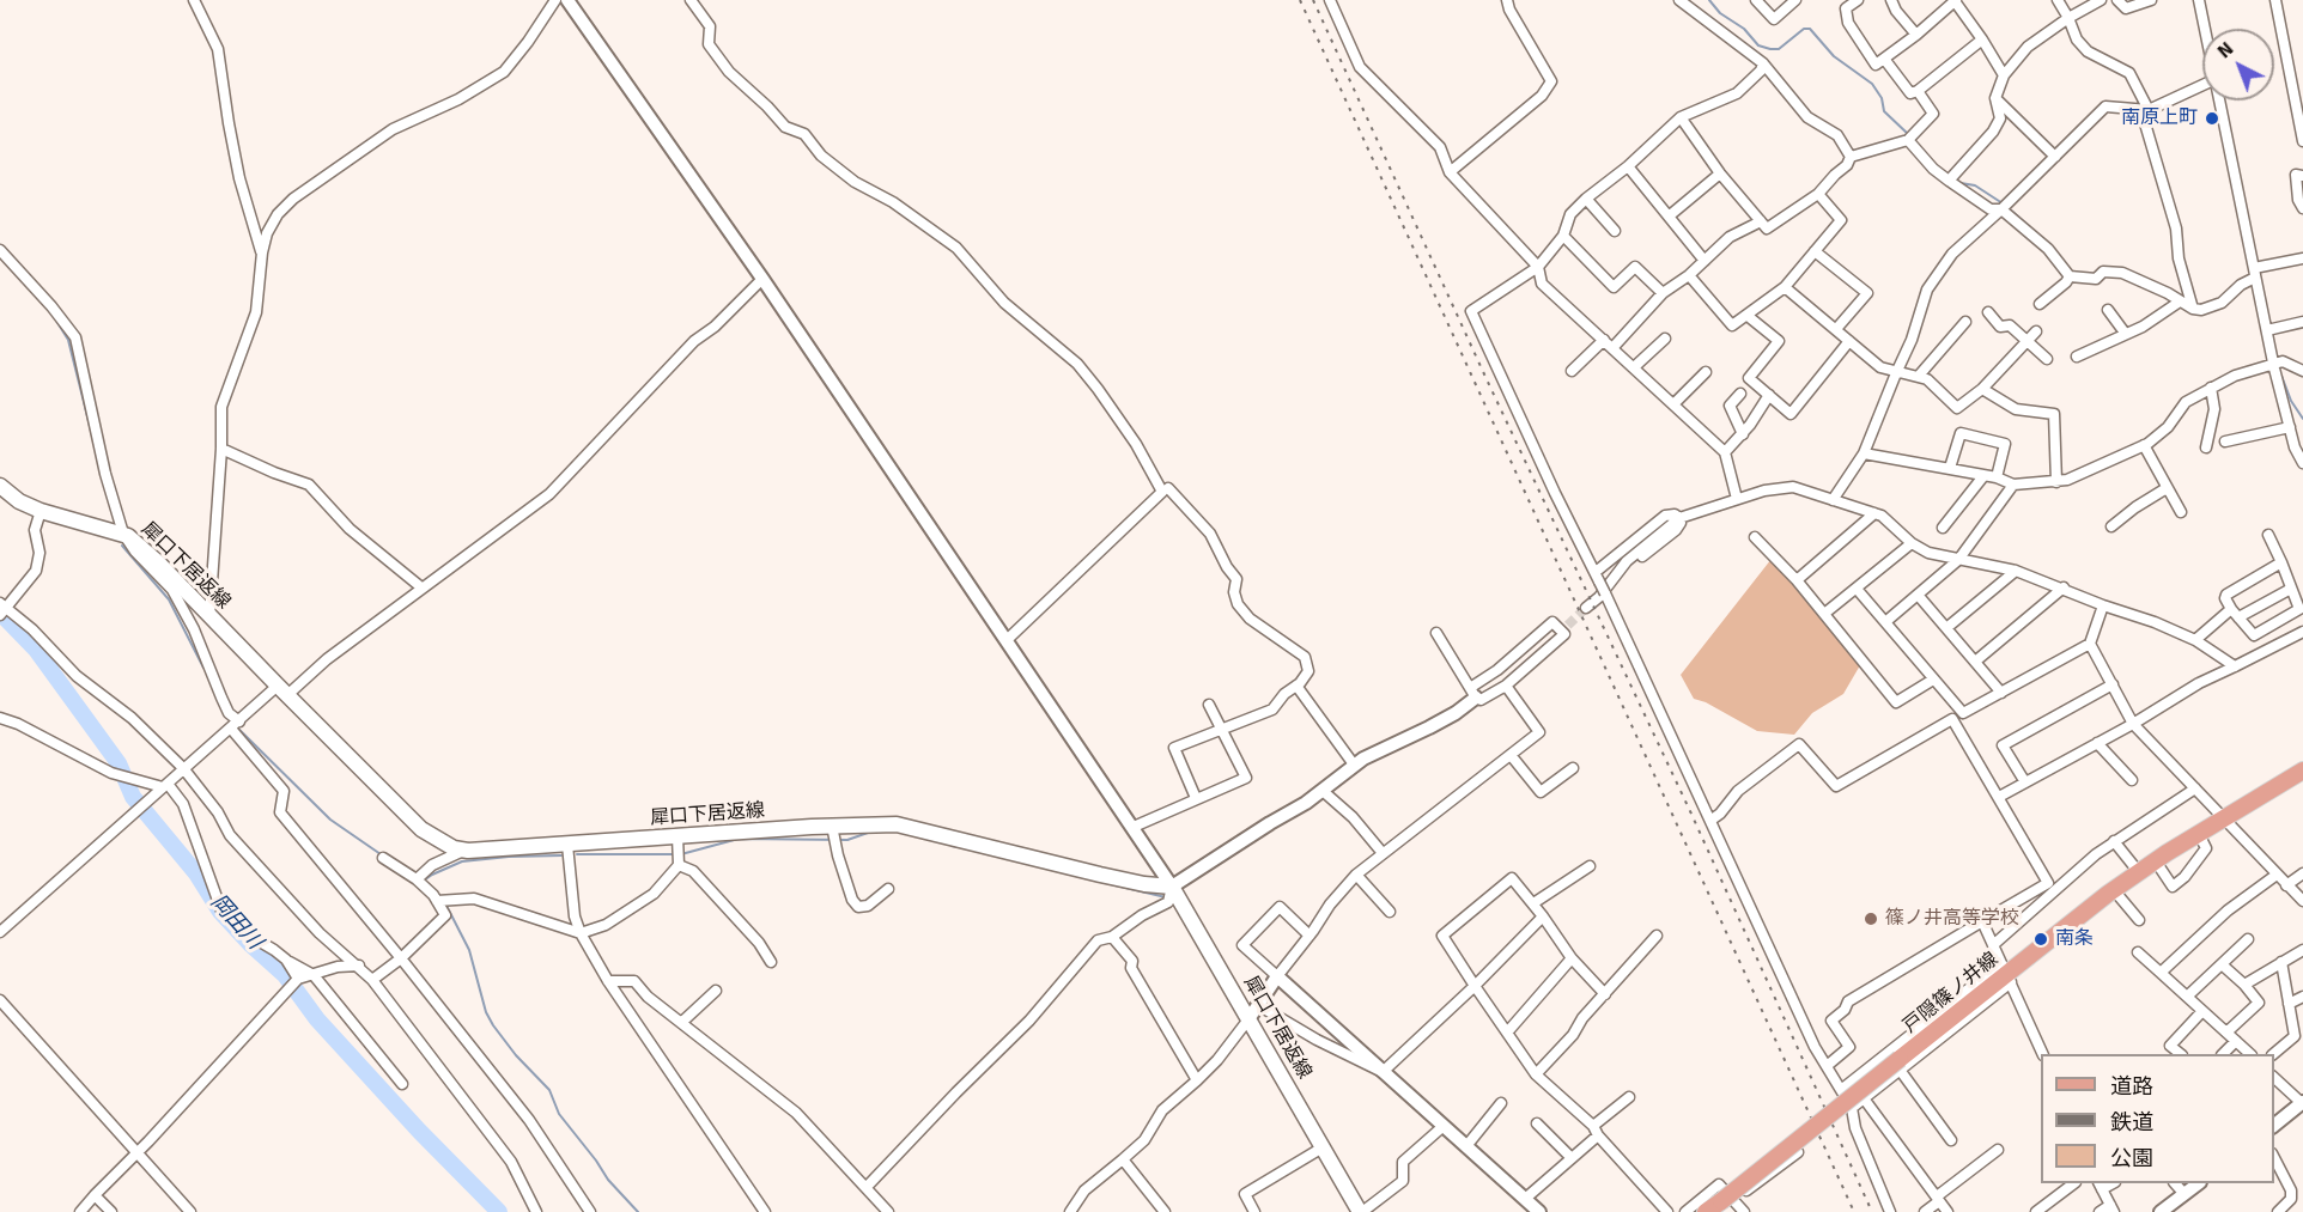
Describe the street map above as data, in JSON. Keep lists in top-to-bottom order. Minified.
{"streets":{"main road":["犀口下居返線","戸隠篠ノ井線"]},"water":["岡田川"],"places":["南原上町","篠ノ井高等学校","南条"],"legend":["道路","鉄道","公園"],"north":"top left"}
